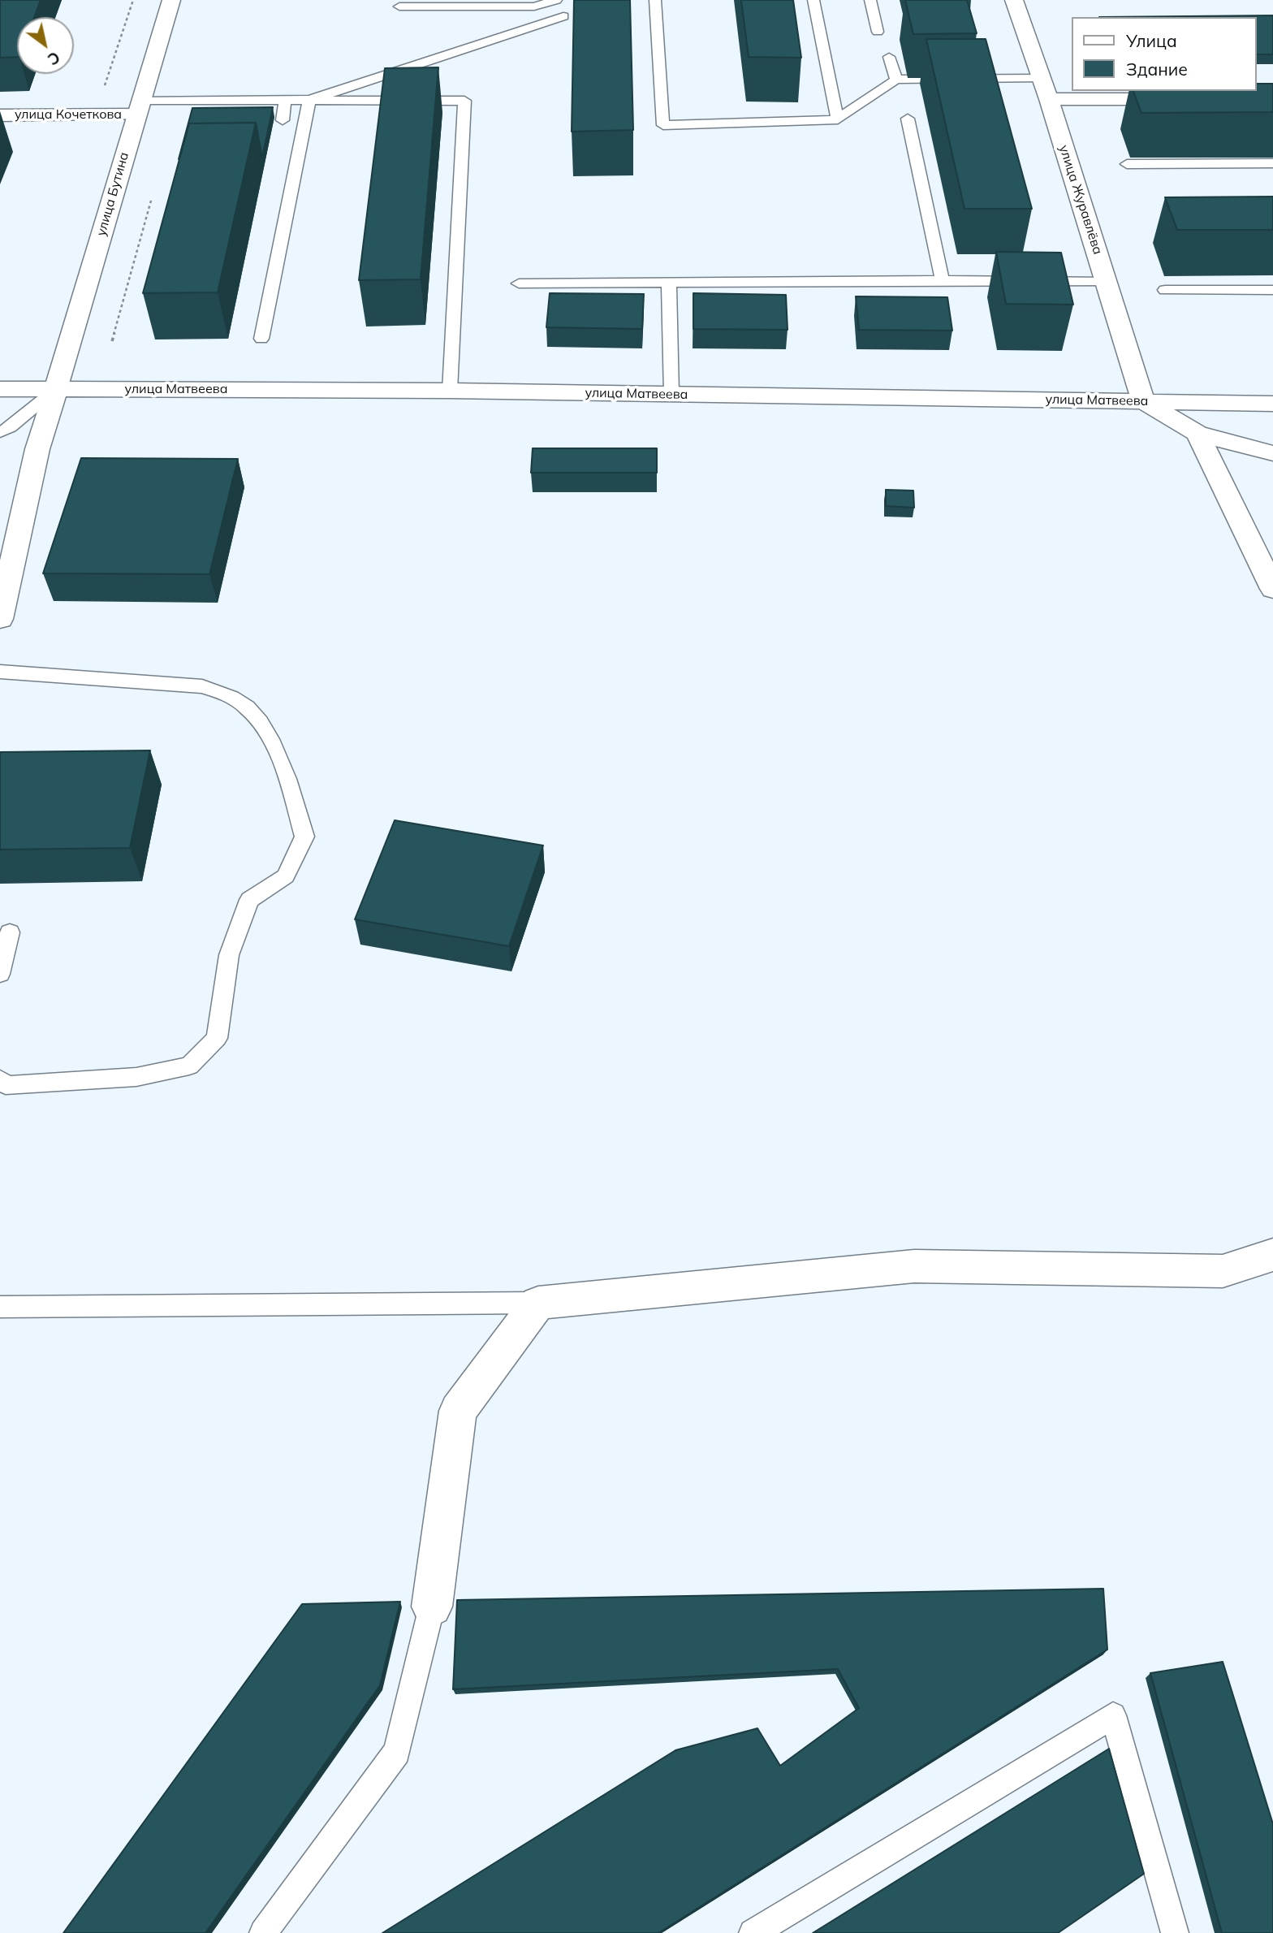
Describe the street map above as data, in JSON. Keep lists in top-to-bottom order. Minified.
{"streets":{"street":["улица Кочеткова","улица Бутина","улица Журавлёва","улица Матвеева"]},"crossings":[["улица Кочеткова","улица Бутина"],["улица Бутина","улица Матвеева"],["улица Журавлёва","улица Матвеева"]],"legend":["Улица","Здание"],"north":"bottom right"}
